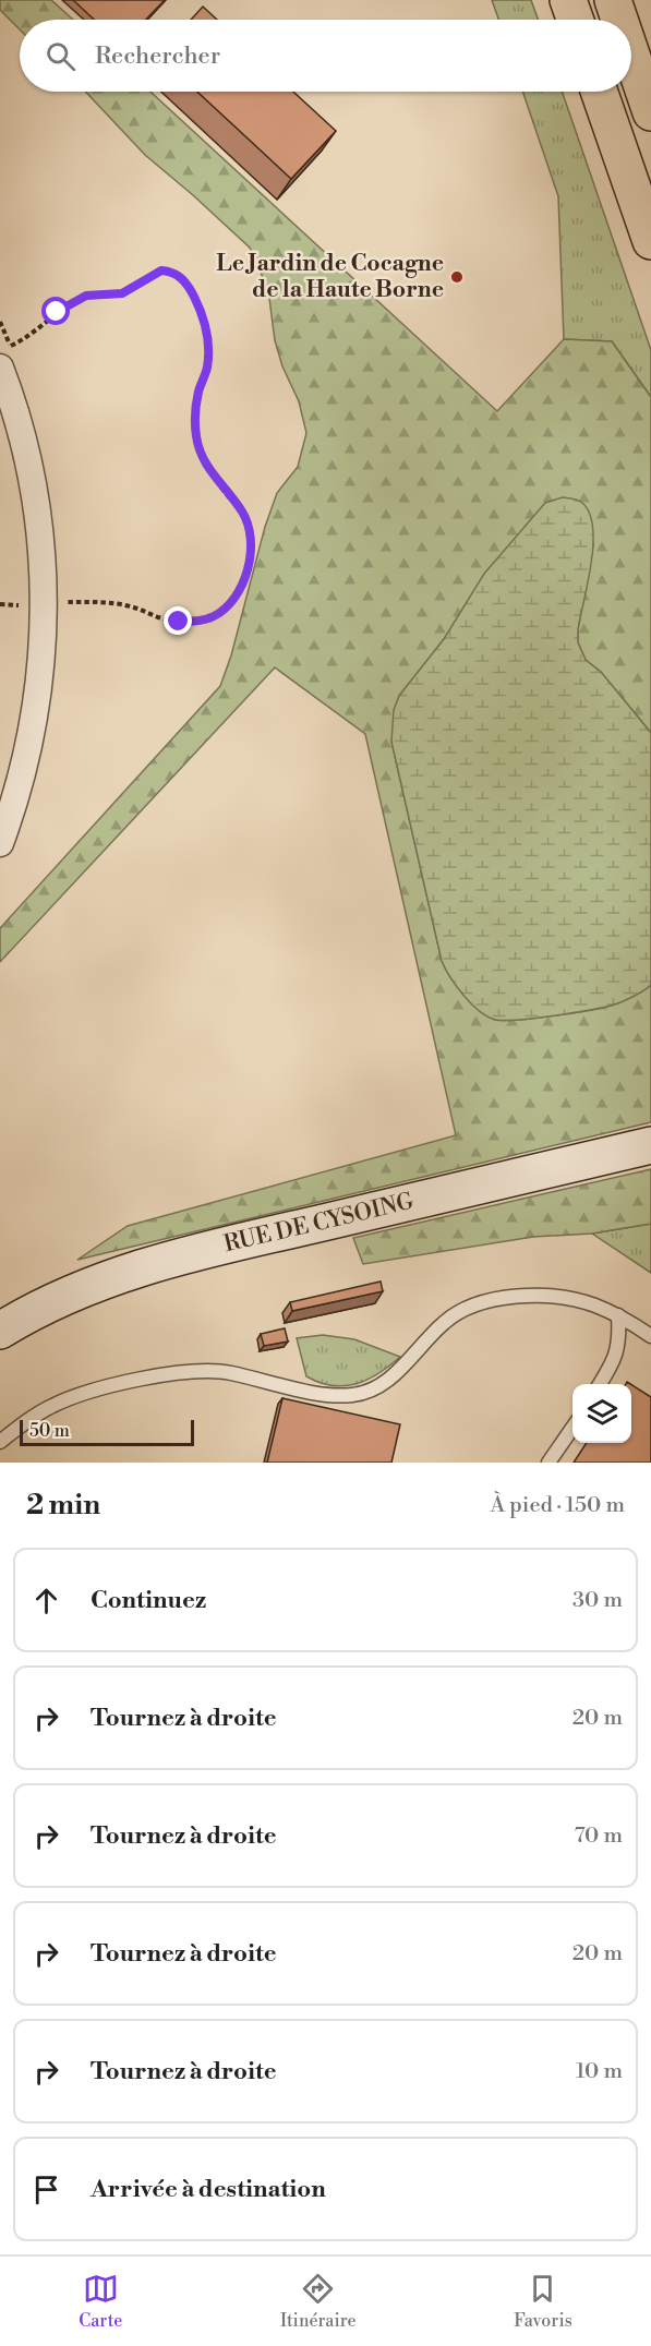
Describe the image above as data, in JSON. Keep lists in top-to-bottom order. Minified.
{"streets":{"main road":["RUE DE CYSOING"]},"places":["Le Jardin de Cocagne de la Haute Borne"],"scale_bar":"50 m","page":{"search":"Rechercher","scale":"50 m","heading":["2 min","À pied · 150 m"],"list":[["Continuez","30 m"],["Tournez à droite","20 m"],["Tournez à droite","70 m"],["Tournez à droite","20 m"],["Tournez à droite","10 m"],"Arrivée à destination"],"nav":["Carte","Itinéraire","Favoris"]}}
